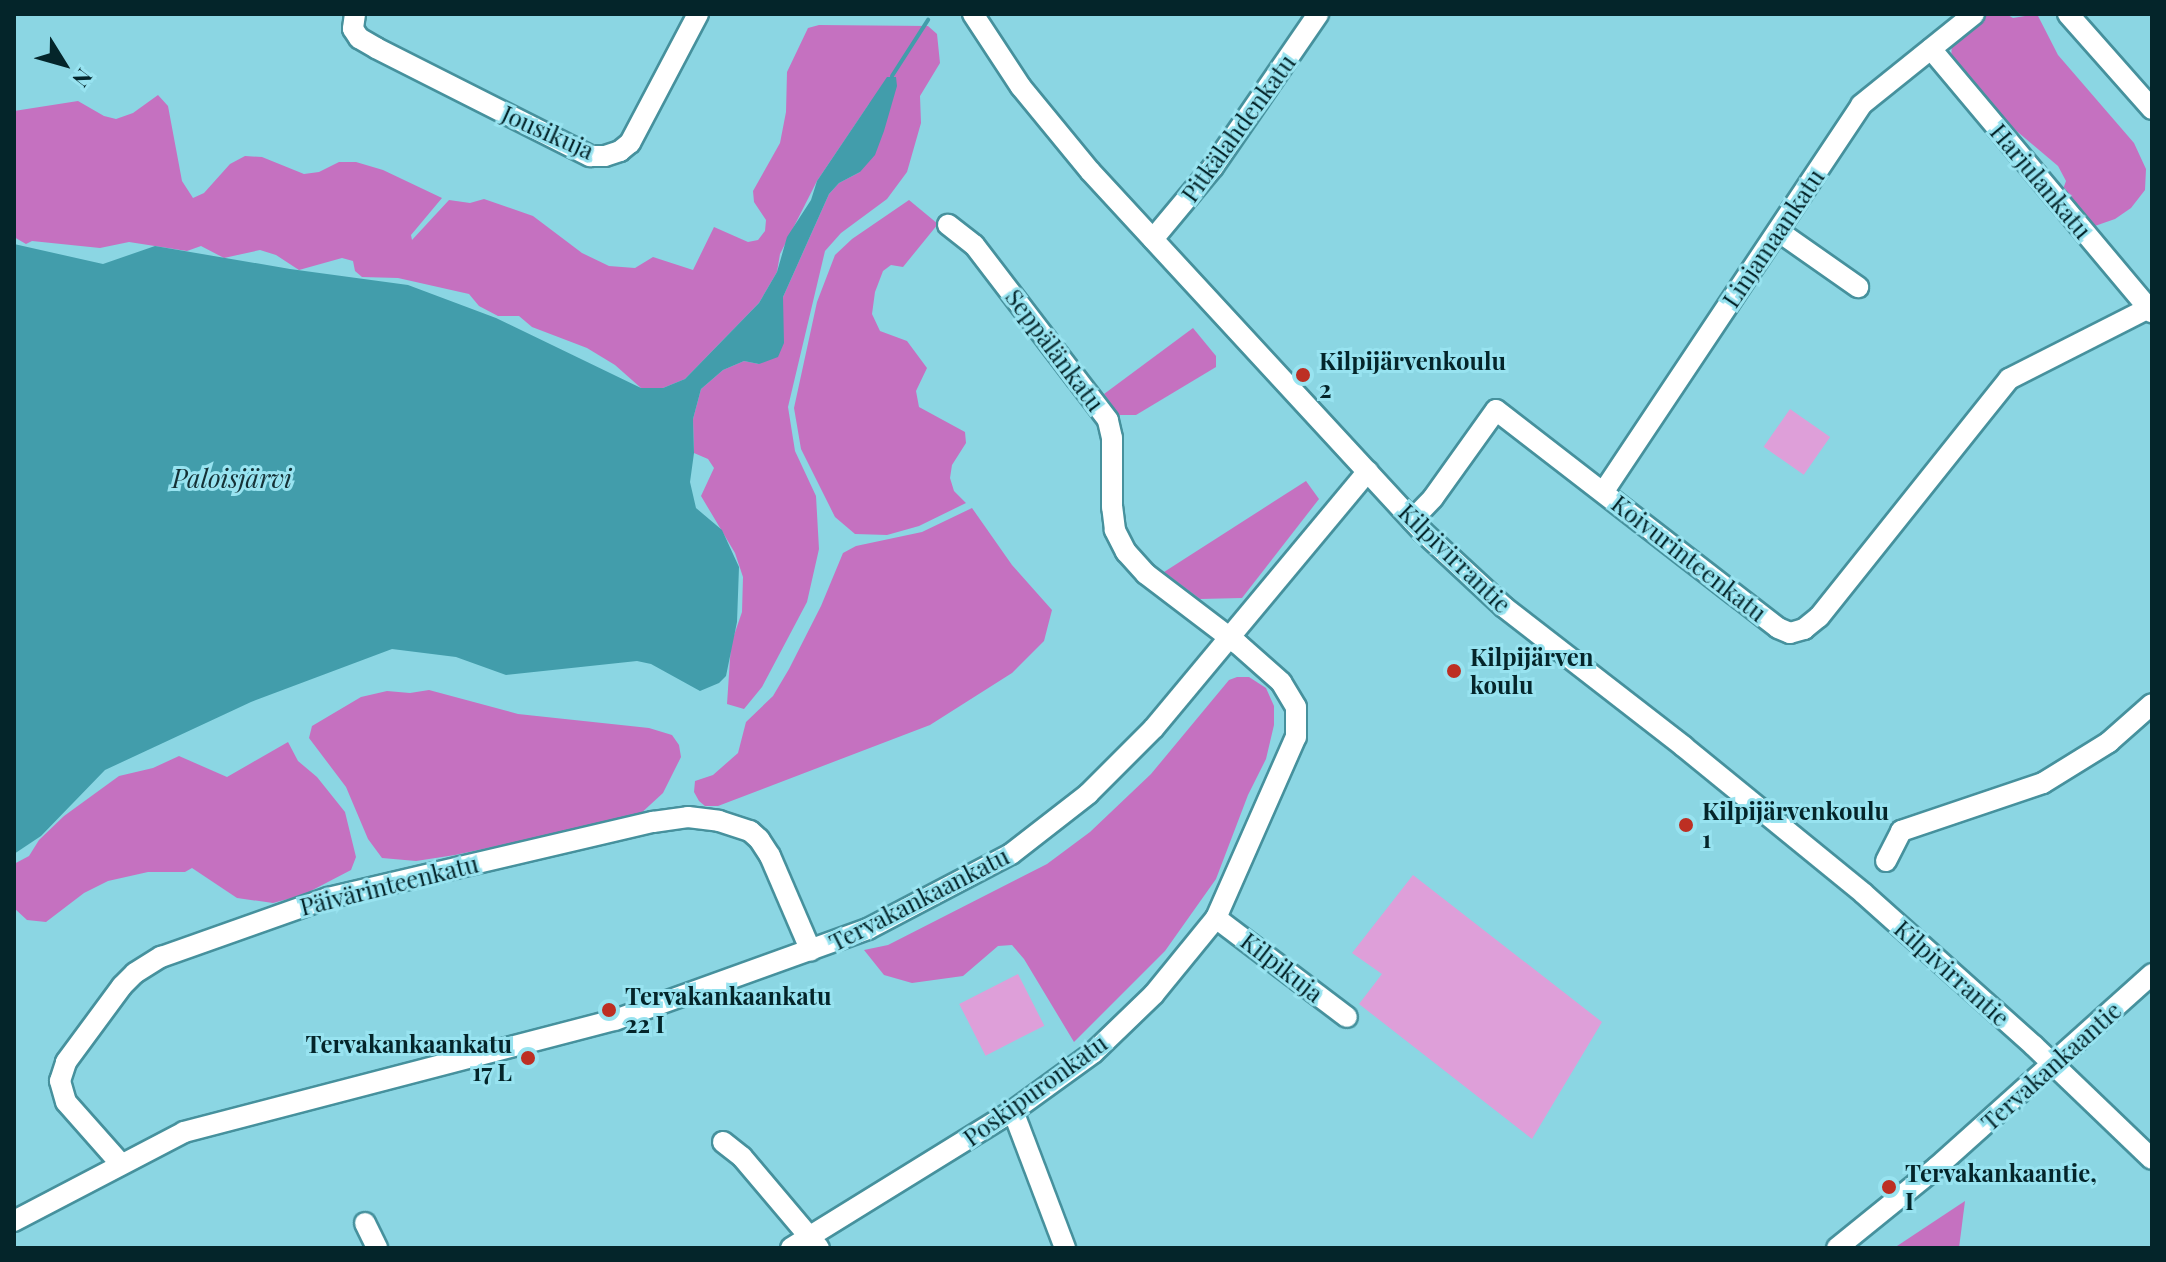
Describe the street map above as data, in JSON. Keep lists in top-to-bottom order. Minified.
{"streets":{"street":["Pitkälahdenkatu","Jousikuja","Harjulankatu","Linjamaankatu","Seppälänkatu","Kilpivirrantie","Koivurinteenkatu","Päivärinteenkatu","Tervakankaankatu","Kilpikuja","Tervakankaantie","Poskipuronkatu"]},"crossings":[["Pitkälahdenkatu","Kilpivirrantie"],["Harjulankatu","Linjamaankatu"],["Harjulankatu","Koivurinteenkatu"],["Linjamaankatu","Koivurinteenkatu"],["Seppälänkatu","Tervakankaankatu"],["Seppälänkatu","Poskipuronkatu"],["Kilpivirrantie","Koivurinteenkatu"],["Kilpivirrantie","Tervakankaankatu"],["Kilpivirrantie","Tervakankaantie"],["Päivärinteenkatu","Tervakankaankatu"],["Tervakankaankatu","Poskipuronkatu"],["Kilpikuja","Poskipuronkatu"]],"water":["Paloisjärvi"],"places":["Kilpijärvenkoulu 2","Kilpijärven koulu","Kilpijärvenkoulu 1","Tervakankaankatu 22 I","Tervakankaankatu 17 L","Tervakankaantie, I"],"north":"bottom right"}
